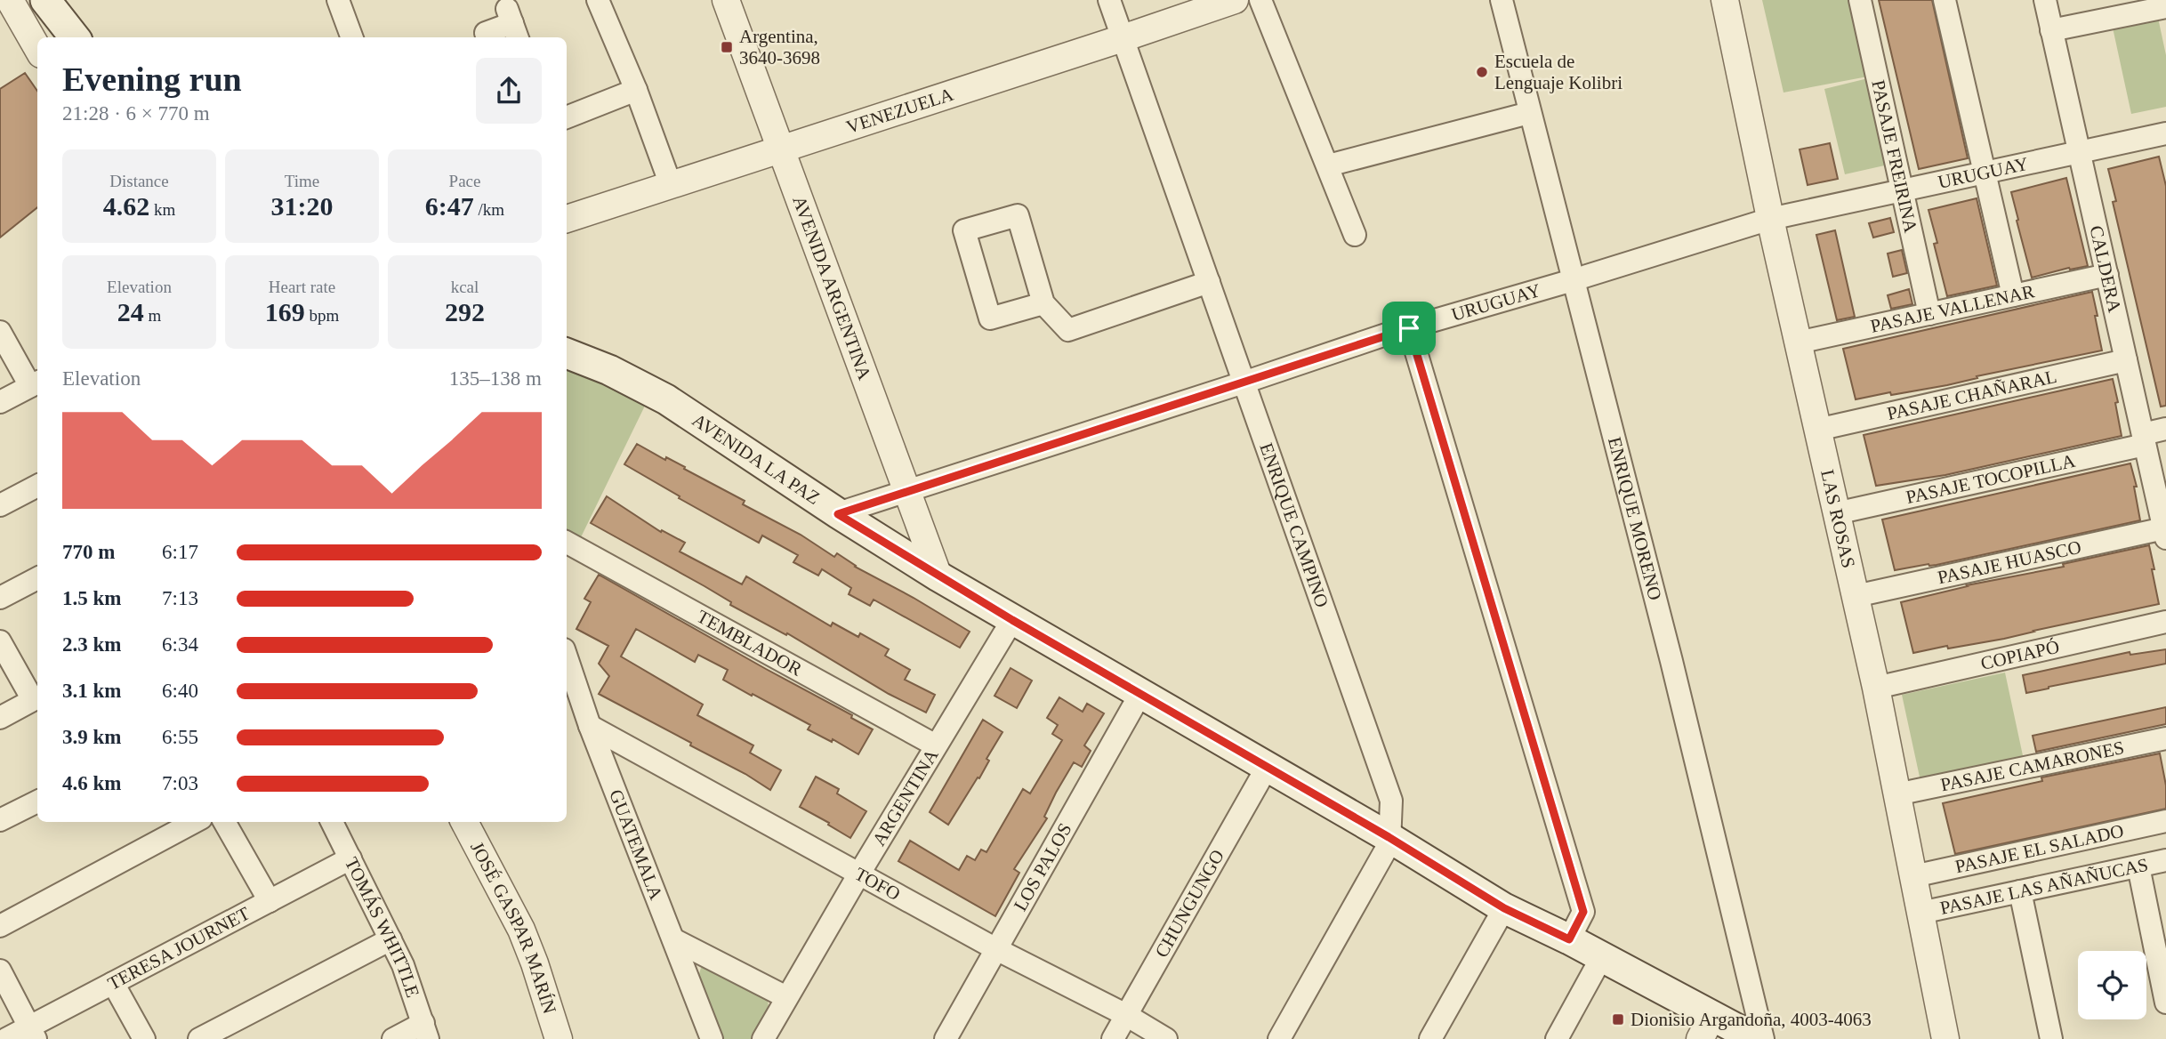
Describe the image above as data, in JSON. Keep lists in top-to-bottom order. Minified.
{"streets":{"main road":["AVENIDA LA PAZ"],"street":["VENEZUELA","PASAJE FREIRINA","URUGUAY","CALDERA","AVENIDA ARGENTINA","PASAJE VALLENAR","PASAJE CHAÑARAL","PASAJE TOCOPILLA","ENRIQUE MORENO","LAS ROSAS","ENRIQUE CAMPINO","PASAJE HUASCO","TEMBLADOR","COPIAPÓ","PASAJE CAMARONES","ARGENTINA","GUATEMALA","PASAJE EL SALADO","LOS PALOS","TOFO","PASAJE LAS AÑAÑUCAS","CHUNGUNGO","TOMÁS WHITTLE","JOSÉ GASPAR MARÍN","TERESA JOURNET"]},"crossings":[["VENEZUELA","AVENIDA ARGENTINA"],["VENEZUELA","ENRIQUE CAMPINO"],["PASAJE FREIRINA","URUGUAY"],["PASAJE FREIRINA","PASAJE VALLENAR"],["URUGUAY","CALDERA"],["URUGUAY","AVENIDA ARGENTINA"],["URUGUAY","AVENIDA LA PAZ"],["URUGUAY","ENRIQUE MORENO"],["URUGUAY","LAS ROSAS"],["URUGUAY","ENRIQUE CAMPINO"],["CALDERA","PASAJE VALLENAR"],["CALDERA","PASAJE CHAÑARAL"],["CALDERA","PASAJE TOCOPILLA"],["CALDERA","PASAJE HUASCO"],["AVENIDA ARGENTINA","AVENIDA LA PAZ"],["PASAJE VALLENAR","LAS ROSAS"],["PASAJE CHAÑARAL","LAS ROSAS"],["AVENIDA LA PAZ","ENRIQUE CAMPINO"],["AVENIDA LA PAZ","ARGENTINA"],["AVENIDA LA PAZ","LOS PALOS"],["AVENIDA LA PAZ","CHUNGUNGO"],["PASAJE TOCOPILLA","LAS ROSAS"],["LAS ROSAS","PASAJE HUASCO"],["LAS ROSAS","COPIAPÓ"],["LAS ROSAS","PASAJE CAMARONES"],["LAS ROSAS","PASAJE EL SALADO"],["LAS ROSAS","PASAJE LAS AÑAÑUCAS"],["TEMBLADOR","ARGENTINA"],["ARGENTINA","TOFO"],["GUATEMALA","TOFO"],["LOS PALOS","TOFO"],["TOFO","CHUNGUNGO"],["TOMÁS WHITTLE","TERESA JOURNET"]],"places":{"transit":["Argentina, 3640-3698","Dionisio Argandoña, 4003-4063"],"other":["Escuela de Lenguaje Kolibri"]},"page":{"heading":["Evening run","21:28 · 6 × 770 m"],"stats":[["Distance","4.62 km"],["Time","31:20"],["Pace","6:47 /km"],["Elevation","24 m"],["Heart rate","169 bpm"],["kcal","292"]],"chart":["Elevation","135–138 m"],"list":[{"name":"770 m","note":"6:17"},{"name":"1.5 km","note":"7:13"},{"name":"2.3 km","note":"6:34"},{"name":"3.1 km","note":"6:40"},{"name":"3.9 km","note":"6:55"},{"name":"4.6 km","note":"7:03"}]}}
